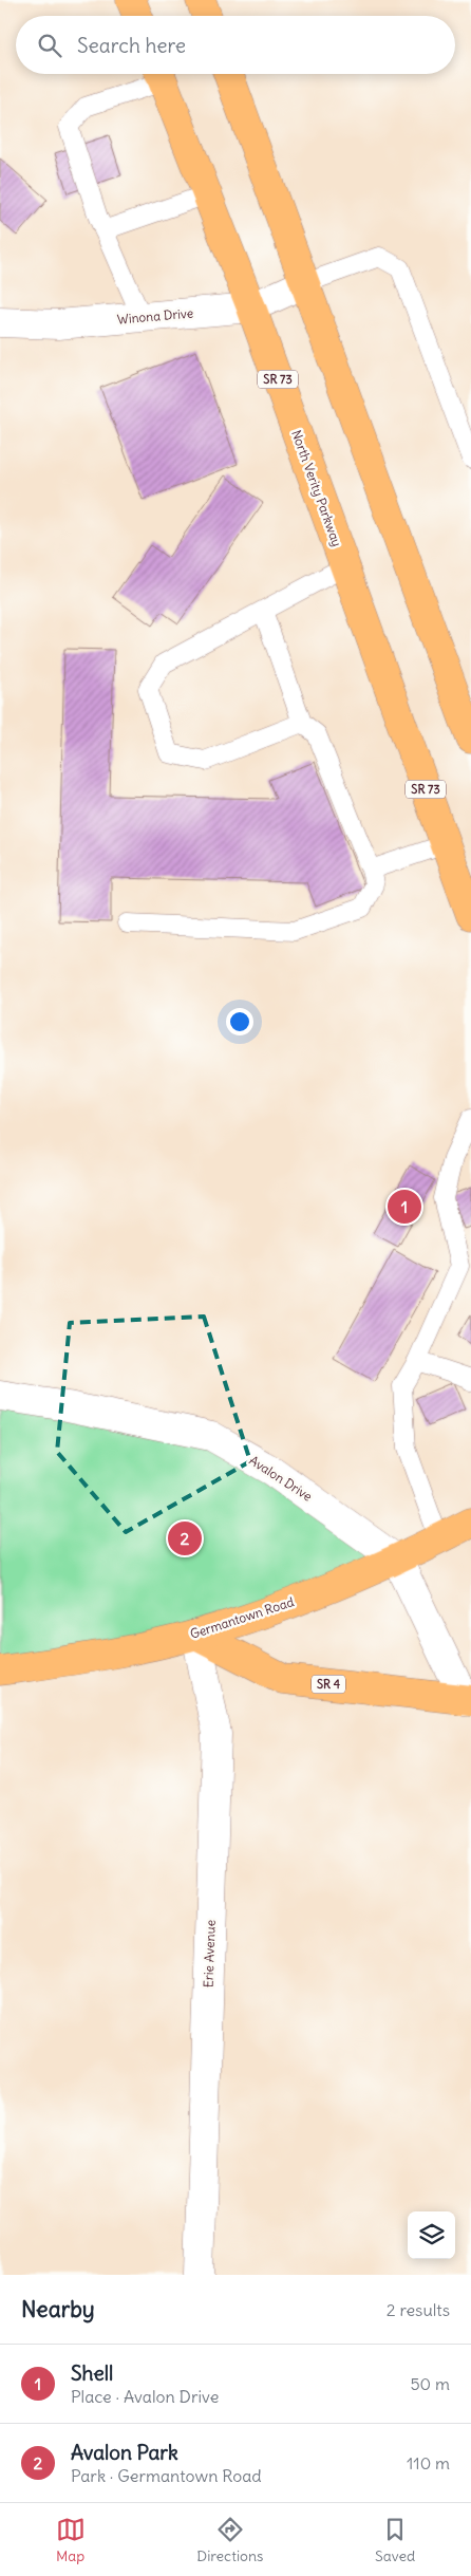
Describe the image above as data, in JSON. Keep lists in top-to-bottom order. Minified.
{"streets":{"main road":["SR 73","North Verity Parkway","Germantown Road","SR 4"],"street":["Winona Drive","Avalon Drive","Erie Avenue"]},"crossings":[["Winona Drive","North Verity Parkway"],["Avalon Drive","Germantown Road"],["Avalon Drive","SR 4"],["Germantown Road","SR 4"],["Germantown Road","Erie Avenue"],["SR 4","Erie Avenue"]],"page":{"search":"Search here","pins":["1","2"],"heading":["Nearby","2 results"],"list":[{"mark":"1","name":"Shell","note":"Place · Avalon Drive","value":"50 m"},{"mark":"2","name":"Avalon Park","note":"Park · Germantown Road","value":"110 m"}],"nav":["Map","Directions","Saved"]}}
